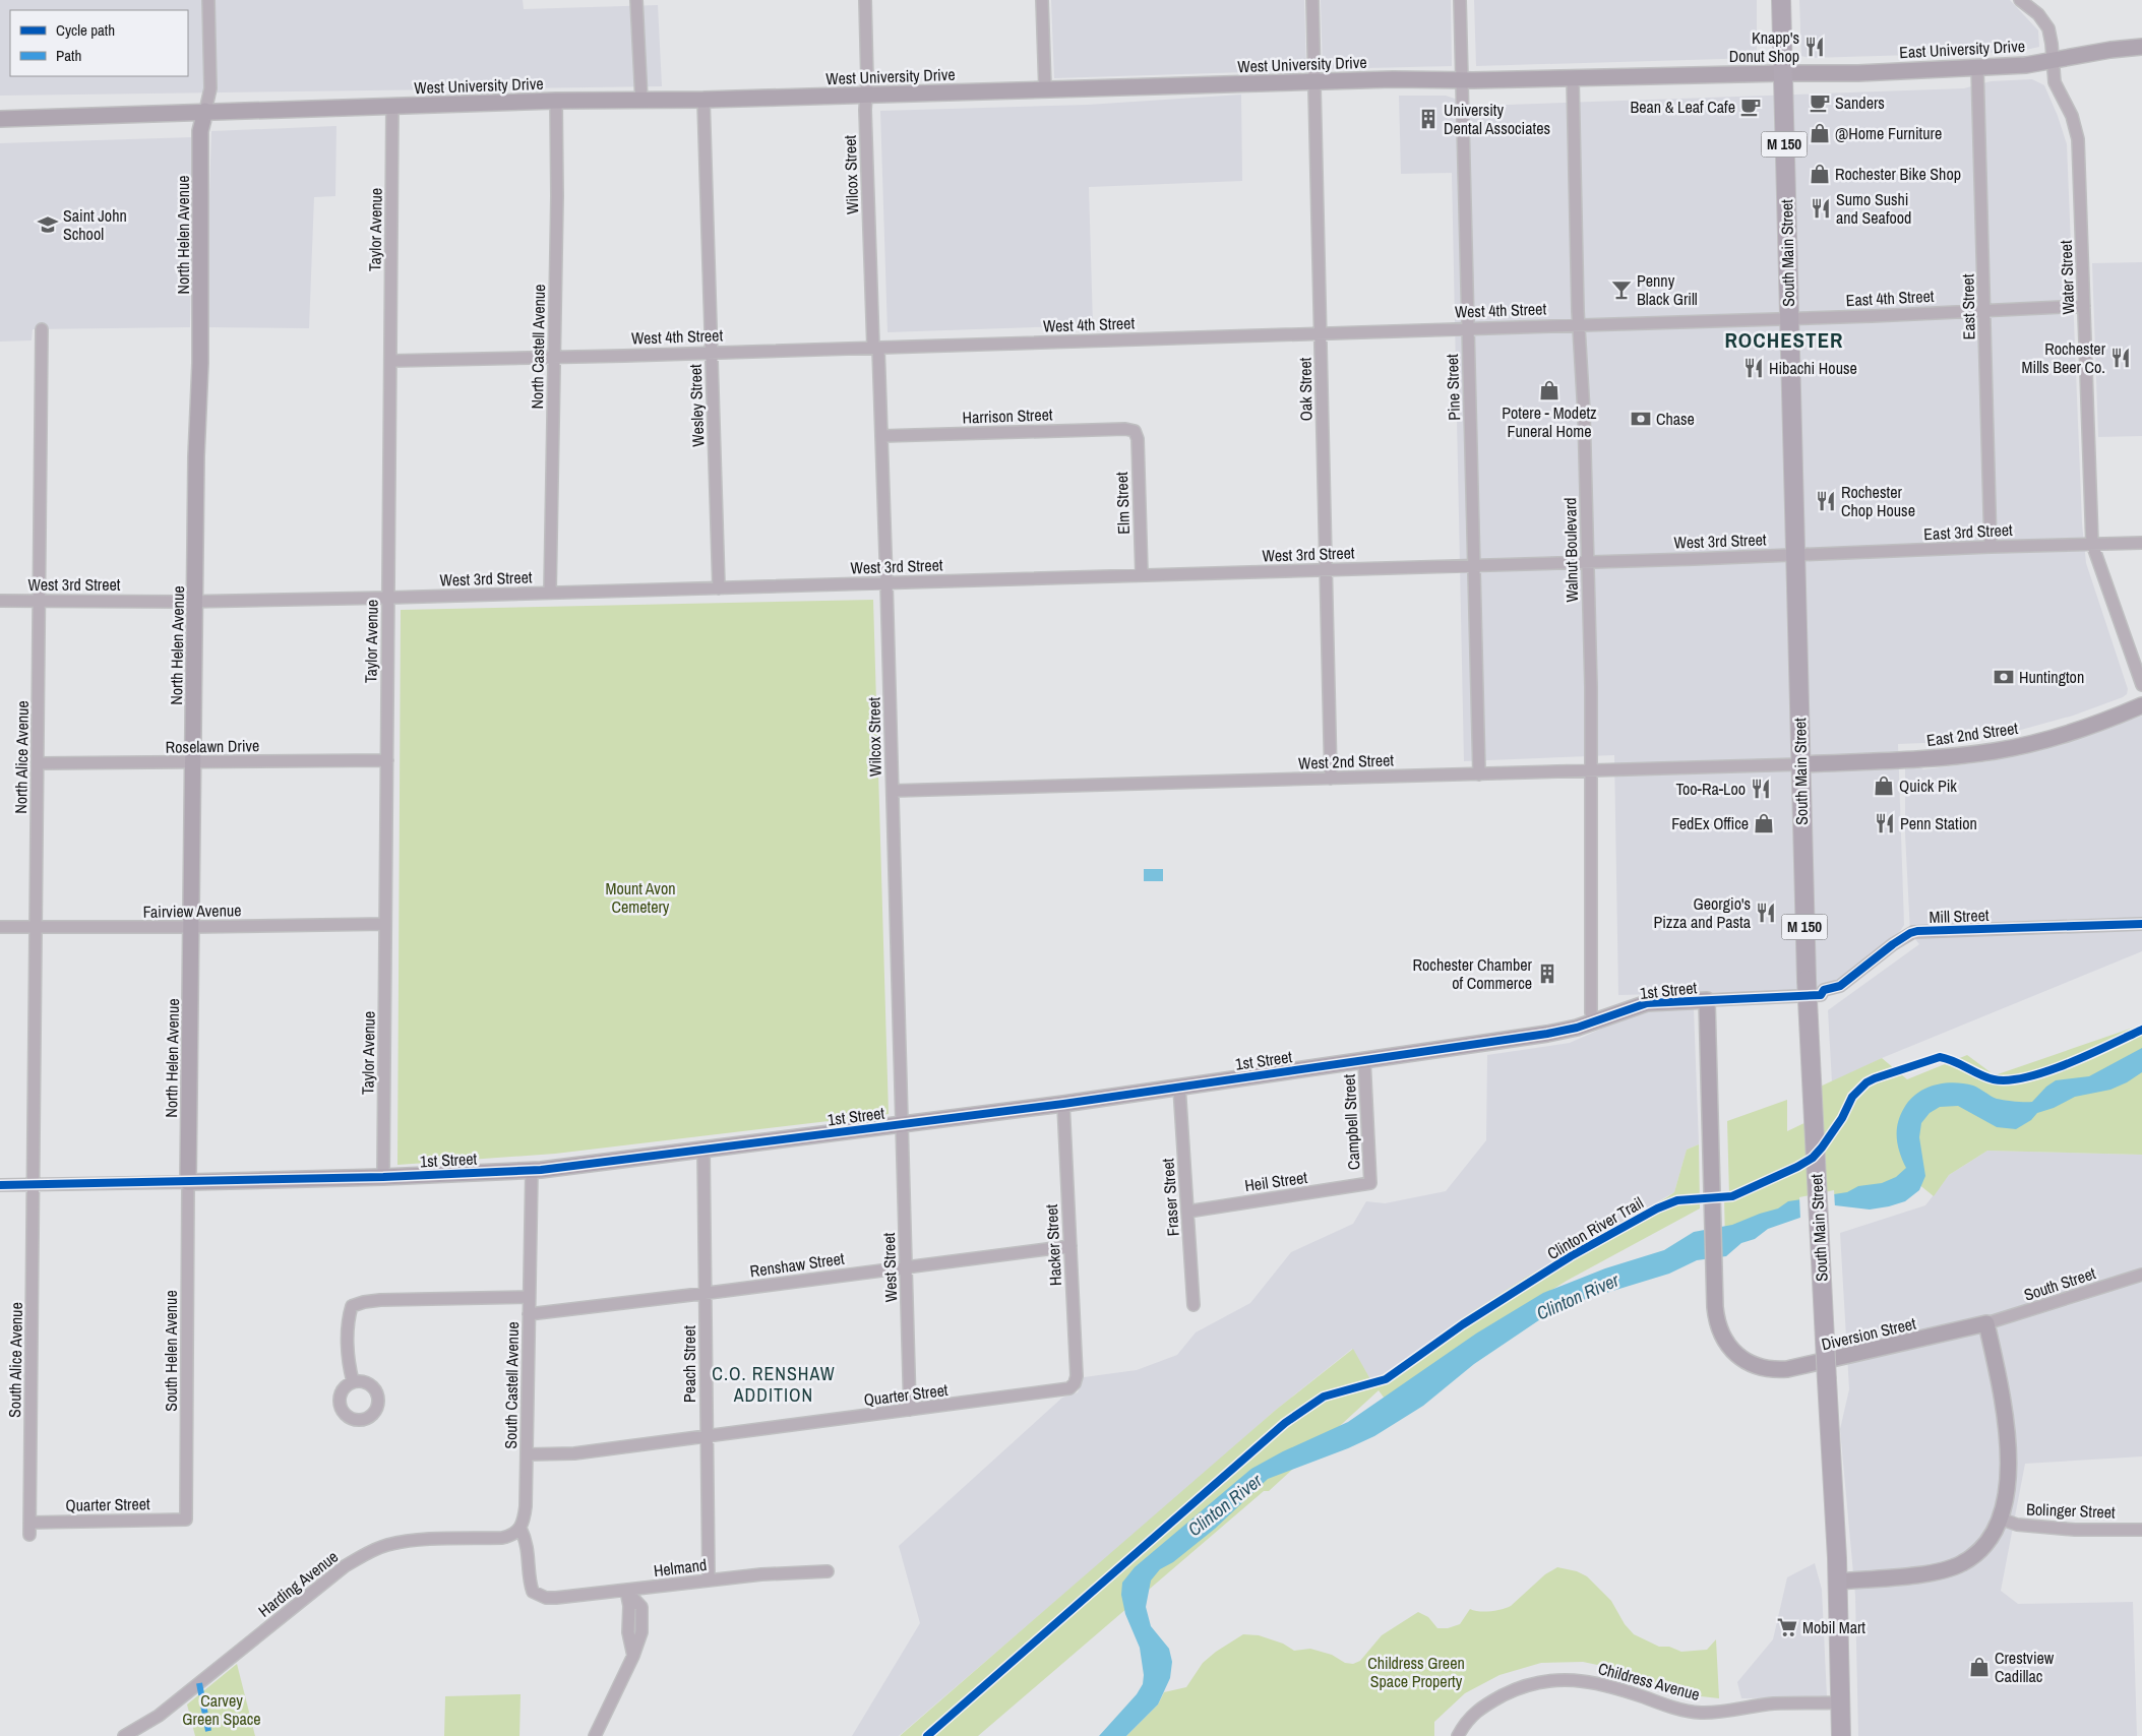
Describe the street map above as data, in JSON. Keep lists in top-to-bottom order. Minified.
{"streets":{"main road":["M 150","South Main Street"],"street":["East University Drive","West University Drive","Wilcox Street","Taylor Avenue","North Helen Avenue","Water Street","East 4th Street","East Street","West 4th Street","North Castell Avenue","Pine Street","Oak Street","Wesley Street","Harrison Street","Elm Street","East 3rd Street","West 3rd Street","Walnut Boulevard","East 2nd Street","Roselawn Drive","North Alice Avenue","West 2nd Street","Fairview Avenue","Mill Street","1st Street","Campbell Street","Heil Street","Fraser Street","Hacker Street","Renshaw Street","West Street","South Street","Diversion Street","South Helen Avenue","South Alice Avenue","Peach Street","South Castell Avenue","Quarter Street","Bolinger Street","Helmand","Harding Avenue","Childress Avenue"],"cycle path":["Clinton River Trail"]},"crossings":[["East University Drive","West University Drive"],["East University Drive","M 150"],["East University Drive","South Main Street"],["East University Drive","Water Street"],["East University Drive","East Street"],["West University Drive","M 150"],["West University Drive","Wilcox Street"],["West University Drive","Taylor Avenue"],["West University Drive","North Helen Avenue"],["West University Drive","South Main Street"],["West University Drive","North Castell Avenue"],["West University Drive","Pine Street"],["West University Drive","Oak Street"],["West University Drive","Wesley Street"],["West University Drive","Walnut Boulevard"],["M 150","South Main Street"],["M 150","Childress Avenue"],["Wilcox Street","West 4th Street"],["Wilcox Street","Harrison Street"],["Wilcox Street","West 3rd Street"],["Wilcox Street","West 2nd Street"],["Wilcox Street","1st Street"],["Wilcox Street","West Street"],["Taylor Avenue","West 4th Street"],["Taylor Avenue","West 3rd Street"],["Taylor Avenue","Roselawn Drive"],["Taylor Avenue","Fairview Avenue"],["Taylor Avenue","1st Street"],["North Helen Avenue","West 3rd Street"],["North Helen Avenue","Roselawn Drive"],["North Helen Avenue","Fairview Avenue"],["North Helen Avenue","1st Street"],["North Helen Avenue","South Helen Avenue"],["South Main Street","East 4th Street"],["South Main Street","West 4th Street"],["South Main Street","East 3rd Street"],["South Main Street","West 3rd Street"],["South Main Street","East 2nd Street"],["South Main Street","West 2nd Street"],["Water Street","East 4th Street"],["Water Street","East 3rd Street"],["East 4th Street","East Street"],["East 4th Street","West 4th Street"],["East Street","East 3rd Street"],["West 4th Street","North Castell Avenue"],["West 4th Street","Pine Street"],["West 4th Street","Oak Street"],["West 4th Street","Wesley Street"],["West 4th Street","Walnut Boulevard"],["North Castell Avenue","West 3rd Street"],["Pine Street","West 3rd Street"],["Pine Street","West 2nd Street"],["Oak Street","West 3rd Street"],["Oak Street","West 2nd Street"],["Wesley Street","West 3rd Street"],["Harrison Street","Elm Street"],["Elm Street","West 3rd Street"],["East 3rd Street","West 3rd Street"],["West 3rd Street","Walnut Boulevard"],["West 3rd Street","North Alice Avenue"],["Walnut Boulevard","West 2nd Street"],["Walnut Boulevard","1st Street"],["East 2nd Street","West 2nd Street"],["Roselawn Drive","North Alice Avenue"],["North Alice Avenue","Fairview Avenue"],["North Alice Avenue","1st Street"],["North Alice Avenue","South Alice Avenue"],["Mill Street","1st Street"],["Mill Street","Diversion Street"],["1st Street","Campbell Street"],["1st Street","Fraser Street"],["1st Street","Hacker Street"],["1st Street","West Street"],["1st Street","Diversion Street"],["1st Street","South Helen Avenue"],["1st Street","South Alice Avenue"],["1st Street","Peach Street"],["1st Street","South Castell Avenue"],["Campbell Street","Heil Street"],["Heil Street","Fraser Street"],["Hacker Street","Renshaw Street"],["Hacker Street","Quarter Street"],["Renshaw Street","West Street"],["Renshaw Street","Peach Street"],["Renshaw Street","South Castell Avenue"],["West Street","Quarter Street"],["South Street","Diversion Street"],["South Helen Avenue","Quarter Street"],["South Alice Avenue","Quarter Street"],["Peach Street","Quarter Street"],["Peach Street","Helmand"],["South Castell Avenue","Quarter Street"],["South Castell Avenue","Helmand"],["South Castell Avenue","Harding Avenue"]],"districts":["ROCHESTER","C.O. RENSHAW ADDITION"],"water":["Clinton River"],"parks":["Mount Avon Cemetery","Childress Green Space Property","Carvey Green Space"],"places":{"restaurant":["Knapp's Donut Shop","Sumo Sushi and Seafood","Rochester Mills Beer Co.","Hibachi House","Rochester Chop House","Too-Ra-Loo","Penn Station","Georgio's Pizza and Pasta"],"cafe":["Sanders","Bean & Leaf Cafe"],"building":["University Dental Associates","Rochester Chamber of Commerce"],"shop":["@Home Furniture","Rochester Bike Shop","Potere - Modetz Funeral Home","Quick Pik","FedEx Office","Crestview Cadillac"],"school or university":["Saint John School"],"bar":["Penny Black Grill"],"bank":["Chase","Huntington"],"supermarket":["Mobil Mart"]},"legend":["Cycle path","Path"]}
